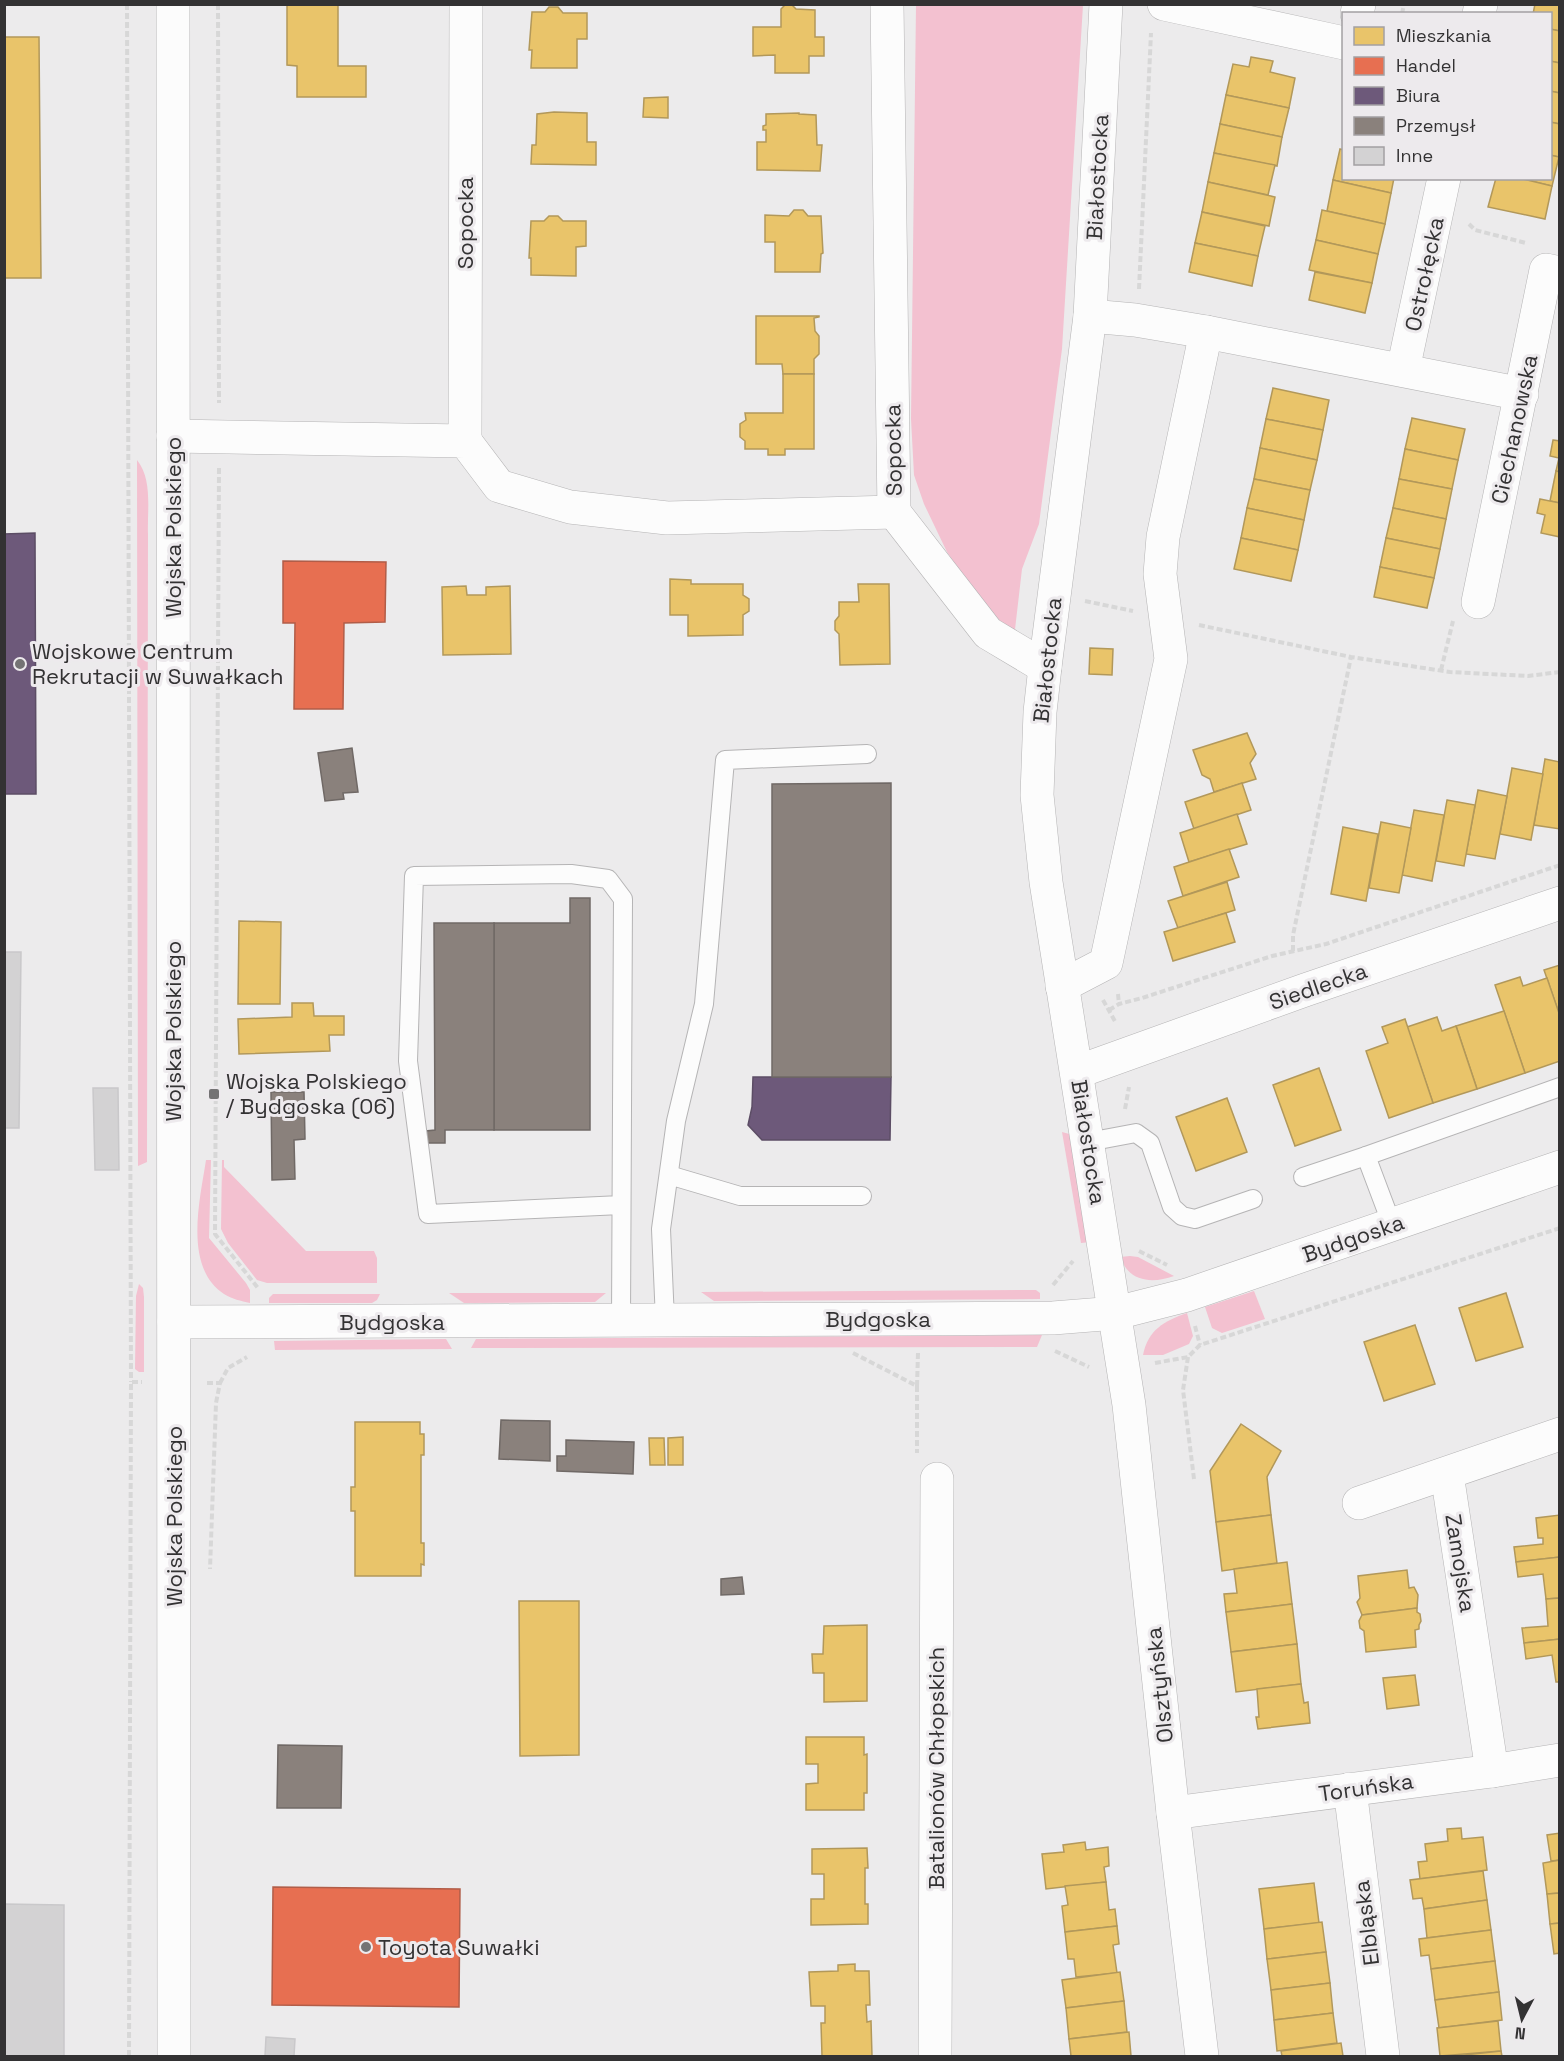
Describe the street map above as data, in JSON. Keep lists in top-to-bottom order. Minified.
{"streets":{"street":["Białostocka","Sopocka","Ostrołęcka","Ciechanowska","Wojska Polskiego","Siedlecka","Bydgoska","Zamojska","Olsztyńska","Batalionów Chłopskich","Toruńska","Elbląska"]},"crossings":[["Białostocka","Siedlecka"],["Białostocka","Bydgoska"],["Białostocka","Olsztyńska"],["Wojska Polskiego","Bydgoska"],["Bydgoska","Olsztyńska"],["Zamojska","Toruńska"],["Olsztyńska","Toruńska"],["Toruńska","Elbląska"]],"places":{"other":["Wojskowe Centrum Rekrutacji w Suwałkach","Toyota Suwałki"],"transit":["Wojska Polskiego / Bydgoska (06)"]},"legend":["Mieszkania","Handel","Biura","Przemysł","Inne"],"north":"bottom"}
